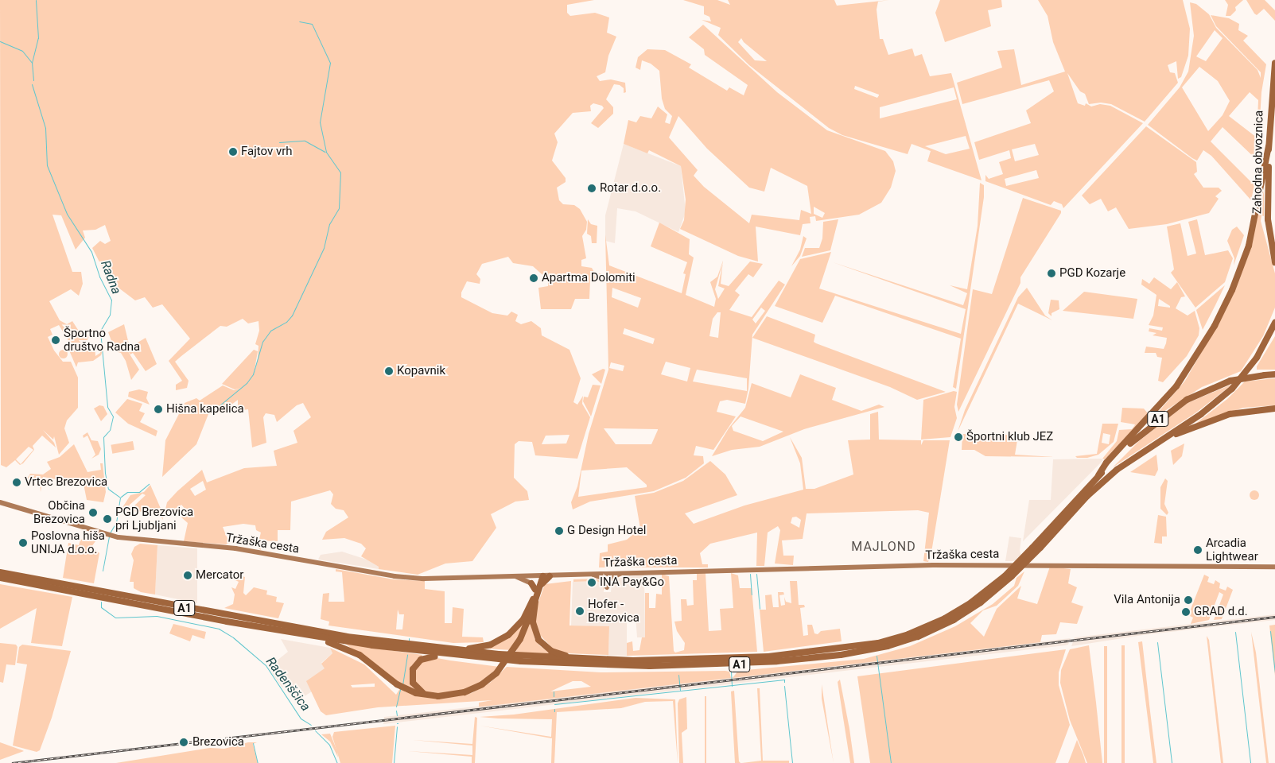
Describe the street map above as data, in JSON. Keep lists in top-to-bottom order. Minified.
{"streets":{"highway":["Zahodna obvoznica","A1"],"main road":["Tržaška cesta"]},"districts":["MAJLOND"],"water":["Radna","Radenščica"],"places":["Fajtov vrh","Rotar d.o.o.","PGD Kozarje","Apartma Dolomiti","Športno društvo Radna","Kopavnik","Hišna kapelica","Športni klub JEZ","Vrtec Brezovica","Občina Brezovica","PGD Brezovica pri Ljubljani","G Design Hotel","Poslovna hiša UNIJA d.o.o.","Arcadia Lightwear","Mercator","INA Pay&Go","Vila Antonija","Hofer - Brezovica","GRAD d.d.","Brezovica"]}
